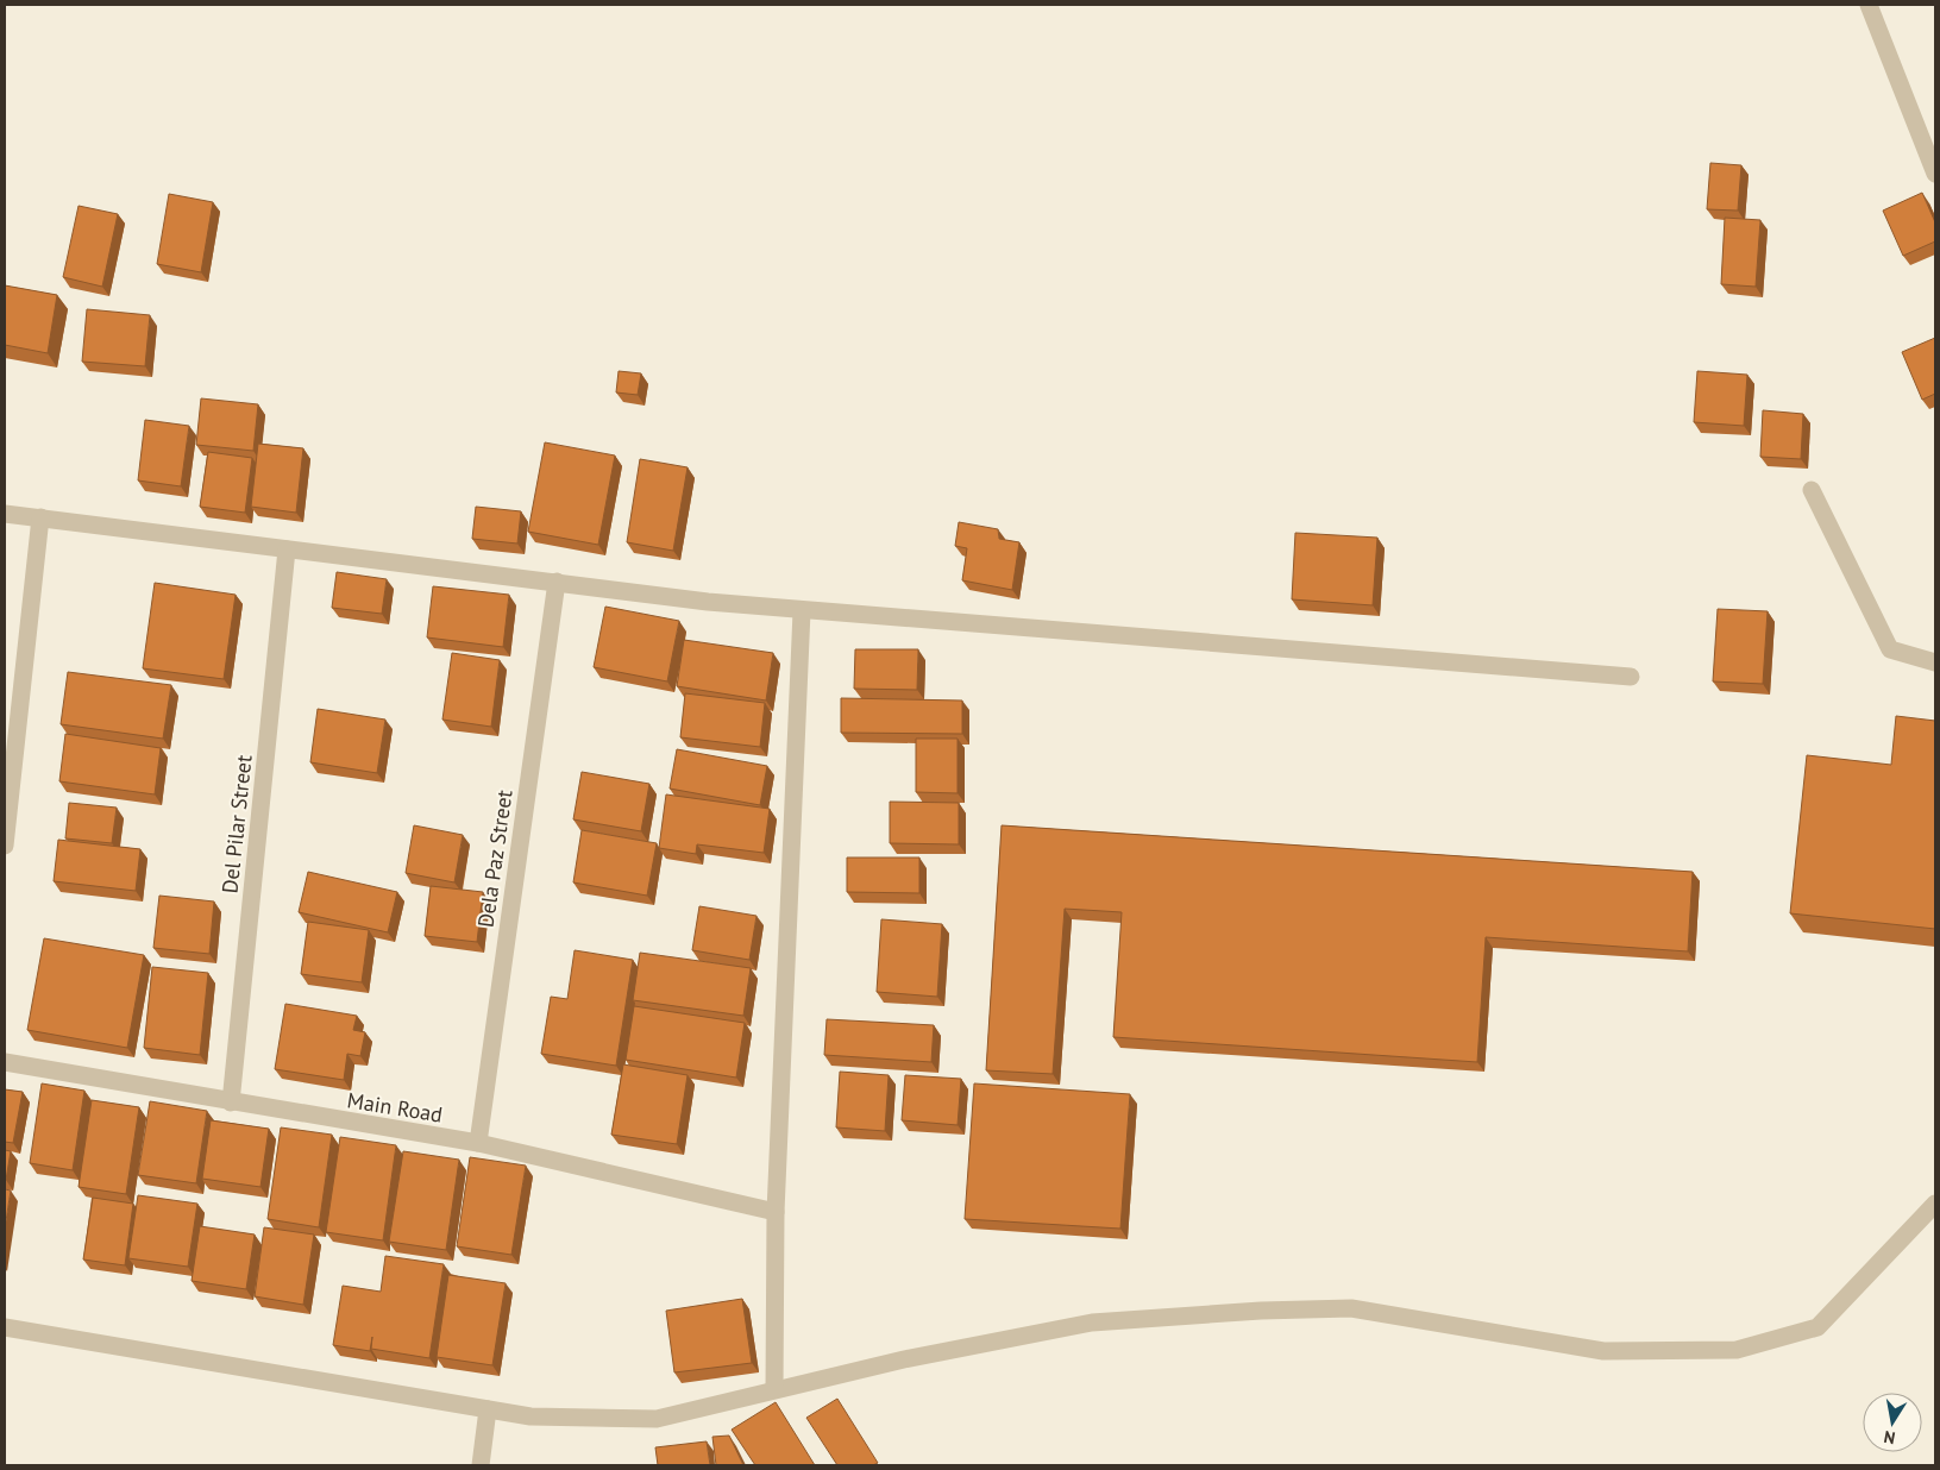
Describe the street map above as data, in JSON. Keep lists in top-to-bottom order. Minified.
{"streets":{"street":["Del Pilar Street","Dela Paz Street","Main Road"]},"crossings":[["Del Pilar Street","Main Road"],["Dela Paz Street","Main Road"]],"north":"bottom"}
